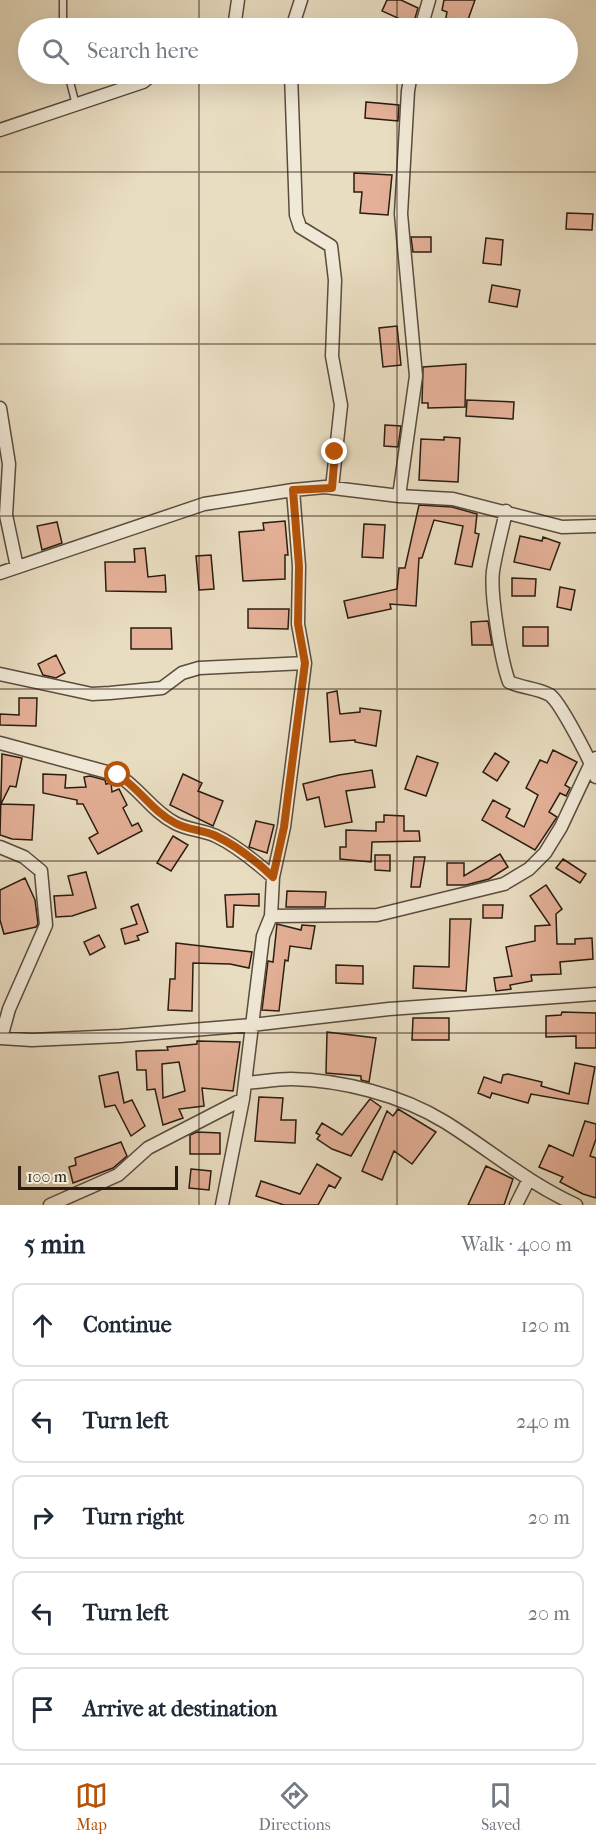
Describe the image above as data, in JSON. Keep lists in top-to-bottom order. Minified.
{"scale_bar":"100 m","page":{"search":"Search here","scale":"100 m","heading":["5 min","Walk · 400 m"],"list":[["Continue","120 m"],["Turn left","240 m"],["Turn right","20 m"],["Turn left","20 m"],"Arrive at destination"],"nav":["Map","Directions","Saved"]}}
